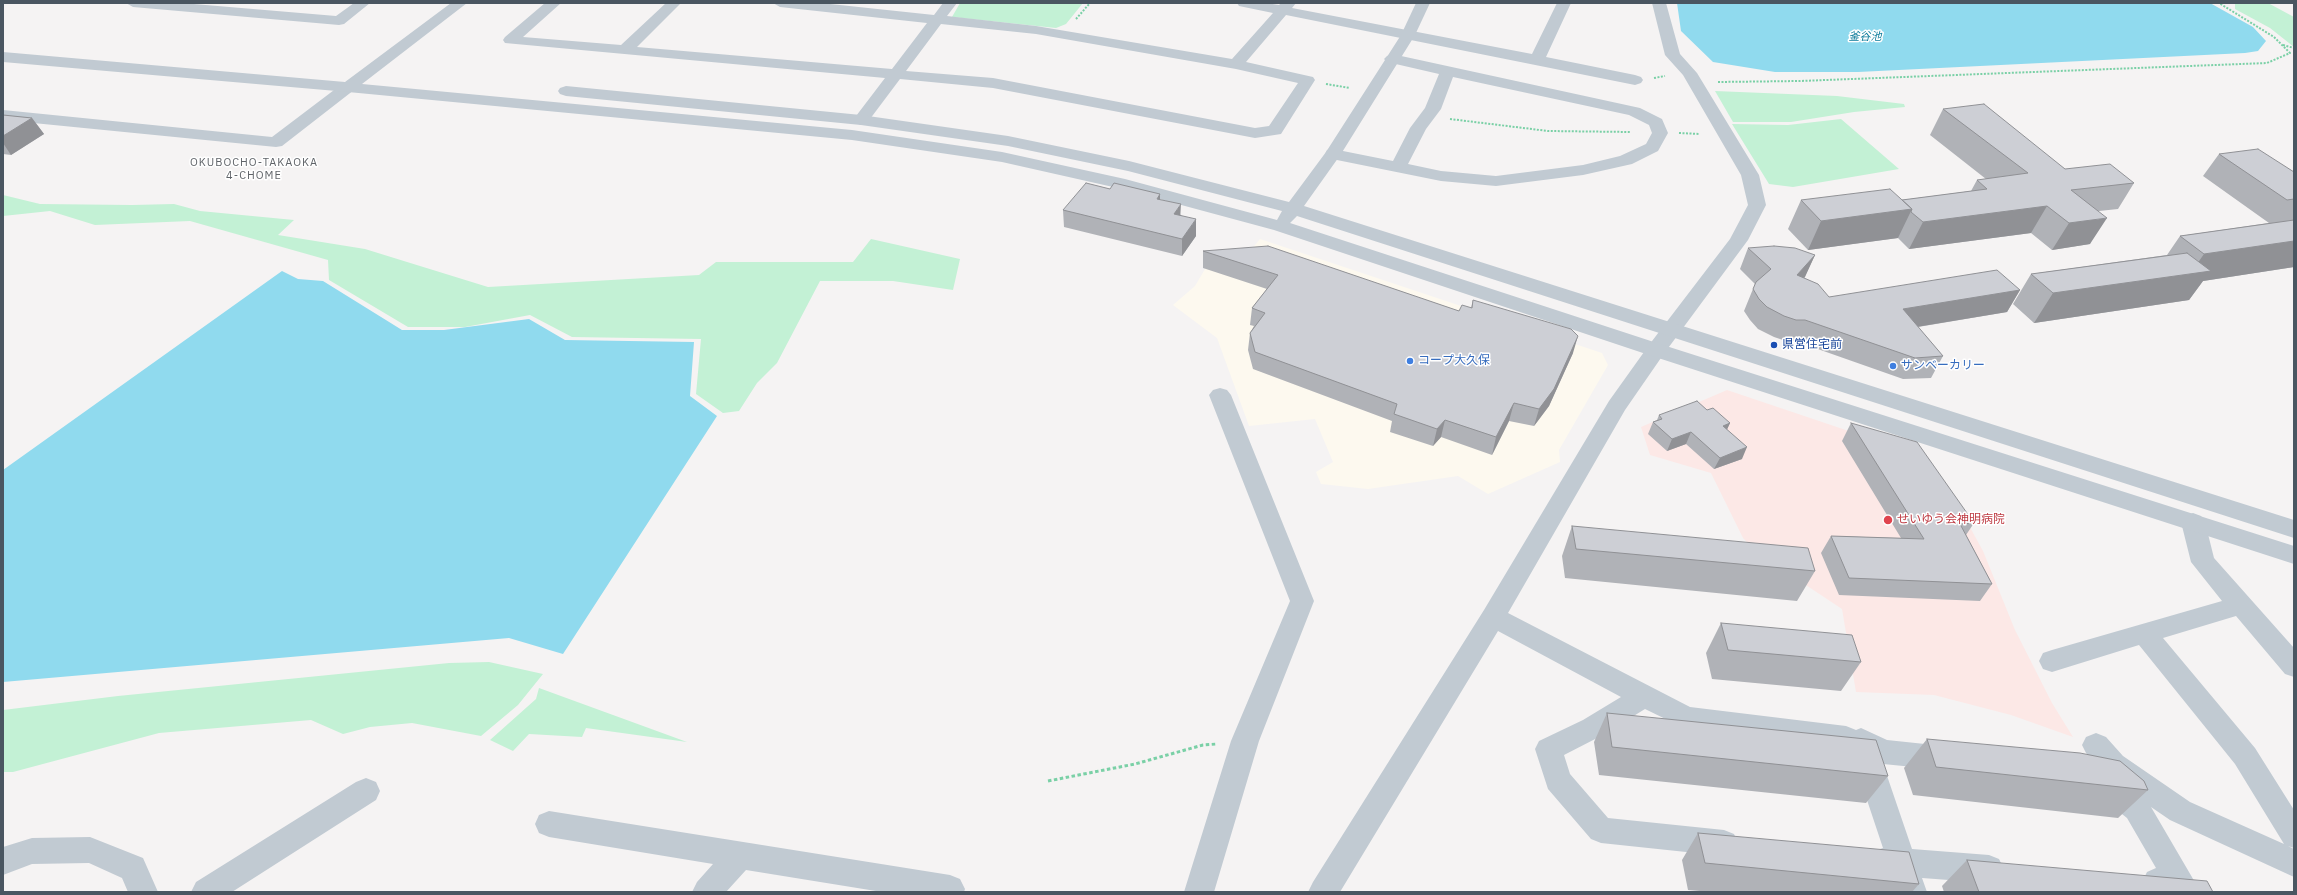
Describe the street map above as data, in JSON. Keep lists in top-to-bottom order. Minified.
{"districts":["OKUBOCHO-TAKAOKA 4-CHOME"],"water":["釜谷池"],"places":["県営住宅前","コープ大久保","サンベーカリー","せいゆう会神明病院"]}
